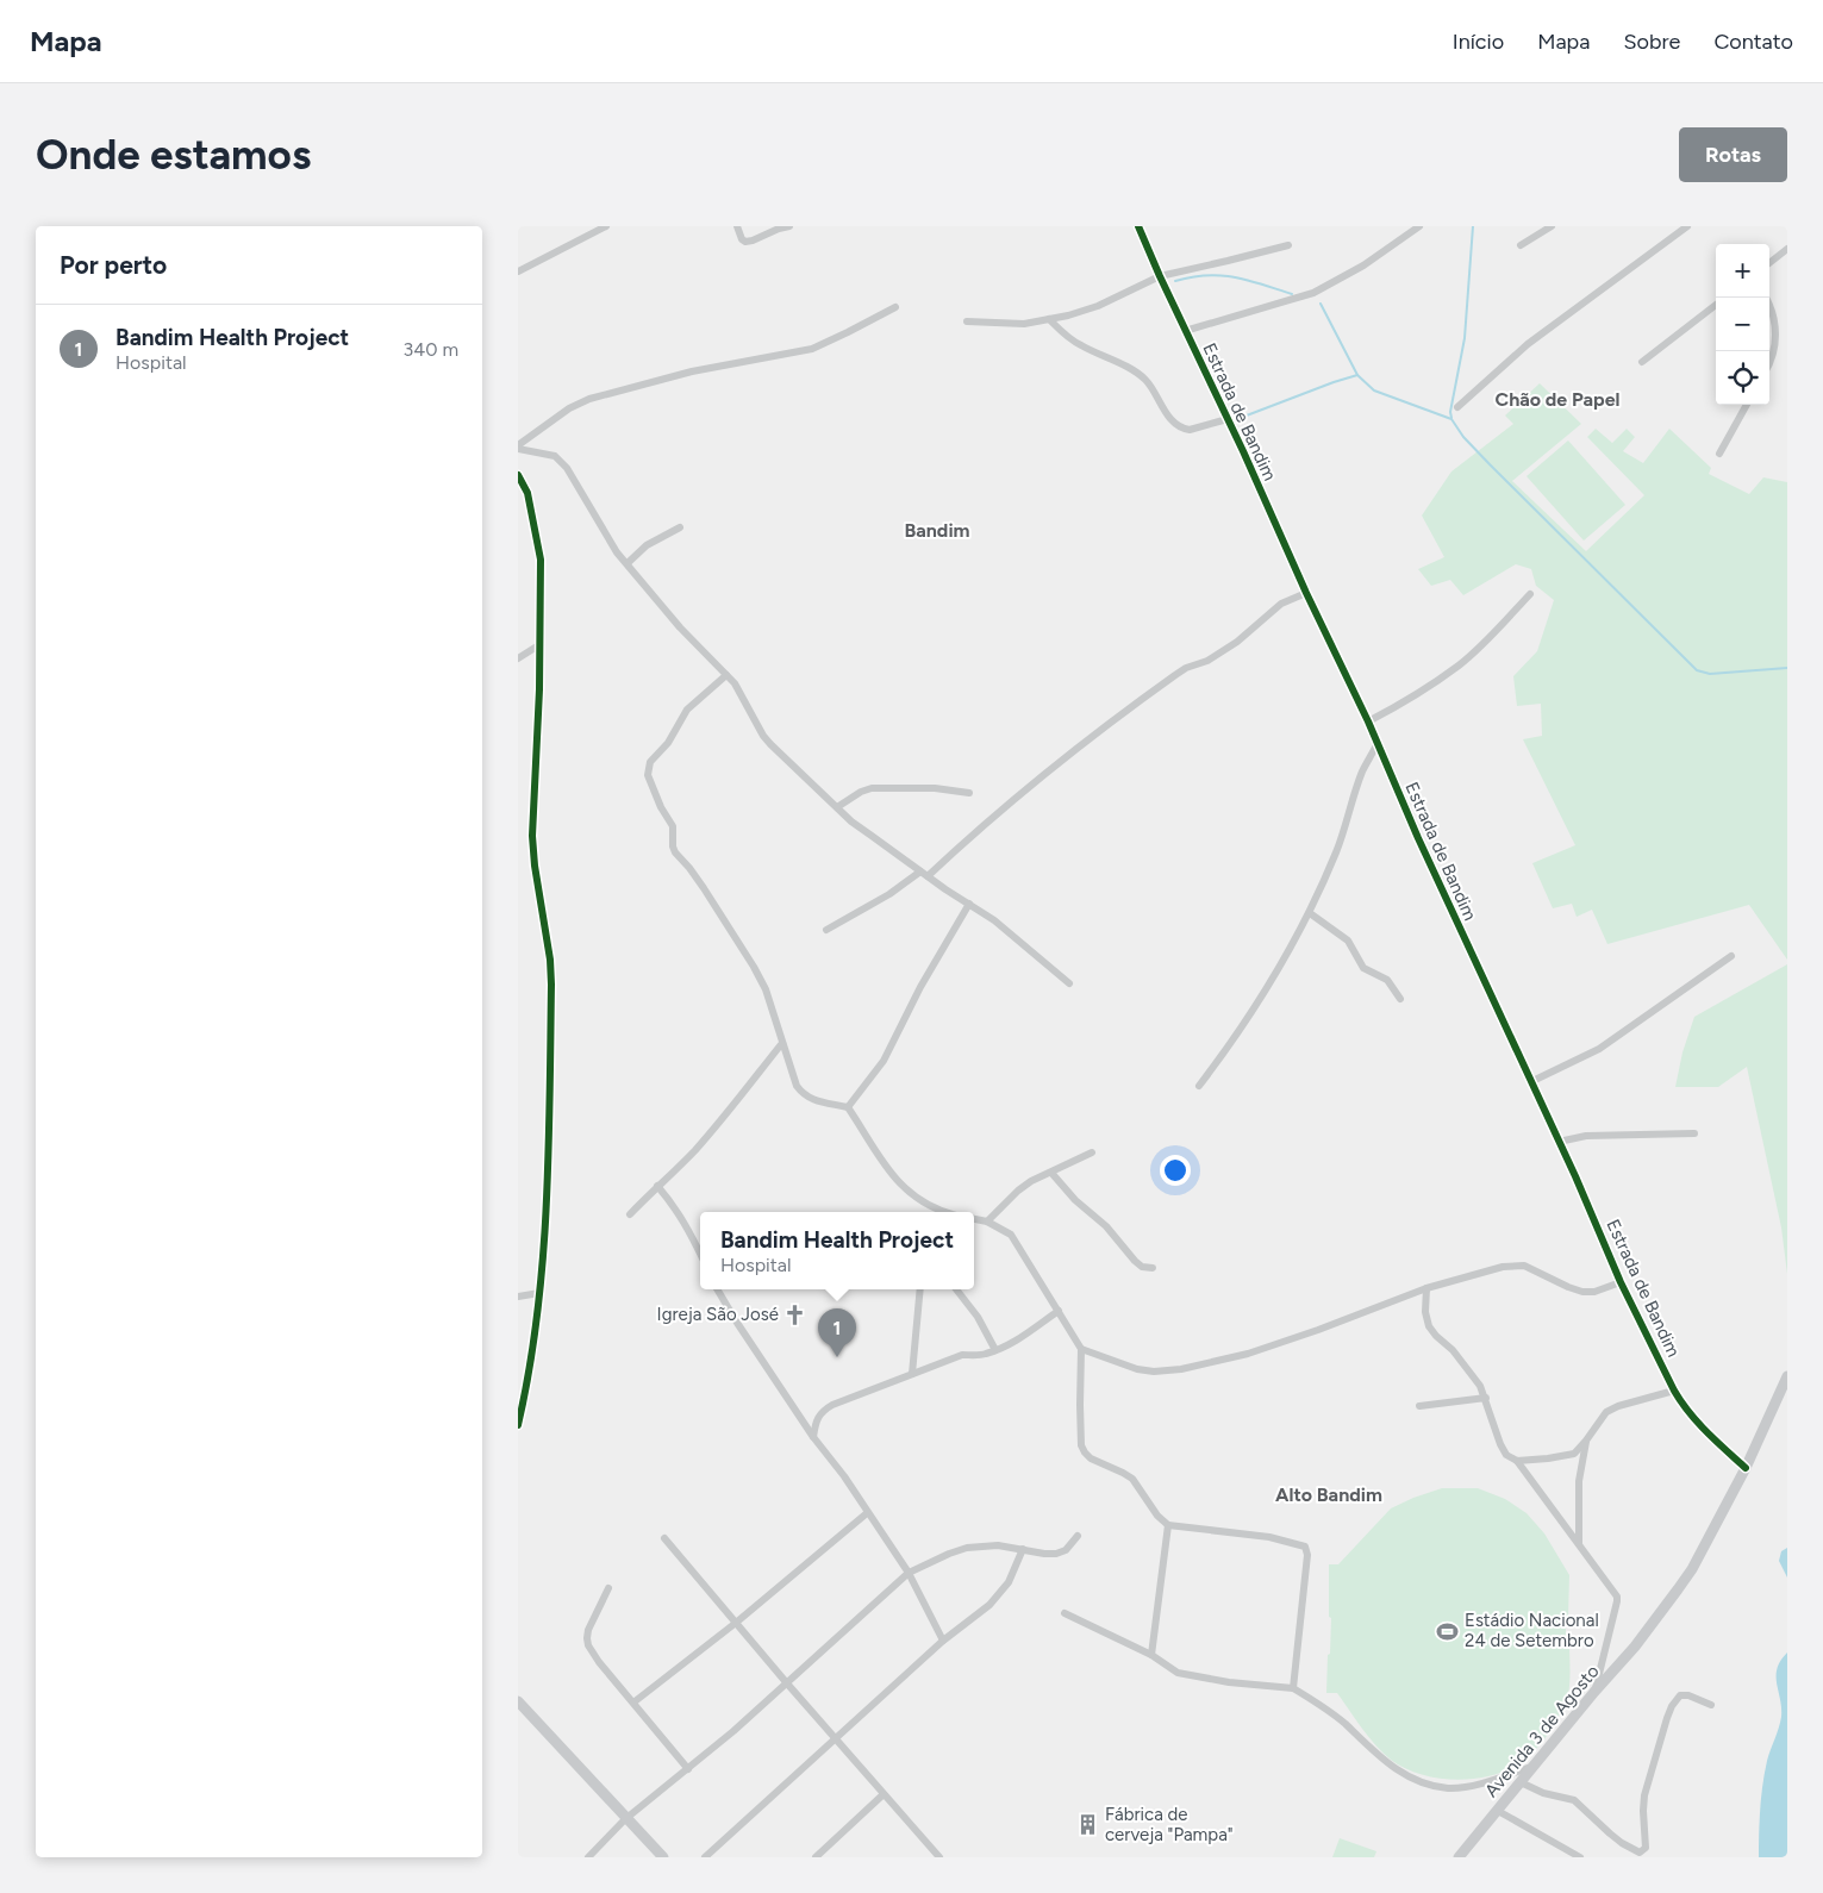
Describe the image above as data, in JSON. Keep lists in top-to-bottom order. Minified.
{"streets":{"street":["Estrada de Bandim","Avenida 3 de Agosto"]},"crossings":[["Estrada de Bandim","Avenida 3 de Agosto"]],"districts":["Chão de Papel","Bandim","Alto Bandim"],"places":{"church":["Igreja São José"],"sports":["Estádio Nacional 24 de Setembro"],"building":["Fábrica de cerveja \"Pampa\""]},"page":{"header":"Mapa","nav":["Início","Mapa","Sobre","Contato"],"buttons":"Rotas","title":"Onde estamos","heading":"Por perto","map_buttons":["+","−"],"list":[{"mark":"1","name":"Bandim Health Project","note":"Hospital","value":"340 m"}],"popup":["Bandim Health Project","Hospital"],"pins":"1"}}
